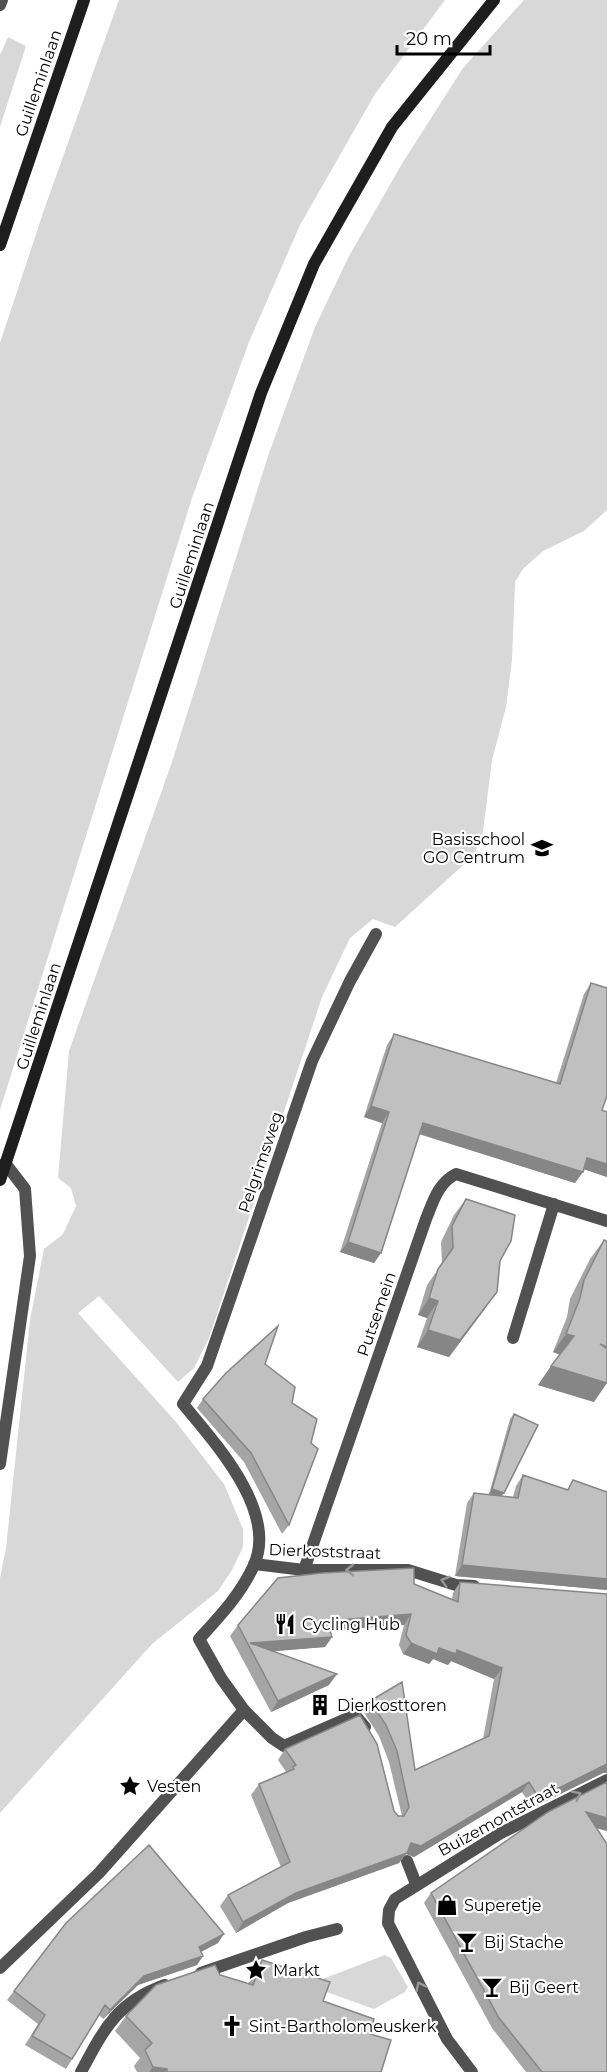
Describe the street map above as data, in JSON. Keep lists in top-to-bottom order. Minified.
{"streets":{"main road":["Guilleminlaan"],"street":["Pelgrimsweg","Putsemein","Dierkoststraat","Buizemontstraat"]},"crossings":[["Pelgrimsweg","Dierkoststraat"],["Putsemein","Dierkoststraat"]],"one_way":["Dierkoststraat","Buizemontstraat"],"places":{"school or university":["Basisschool GO Centrum"],"restaurant":["Cycling Hub"],"building":["Dierkosttoren"],"place":["Vesten","Markt"],"shop":["Superetje"],"bar":["Bij Stache","Bij Geert"],"church":["Sint-Bartholomeuskerk"]},"scale_bar":"20 m"}
